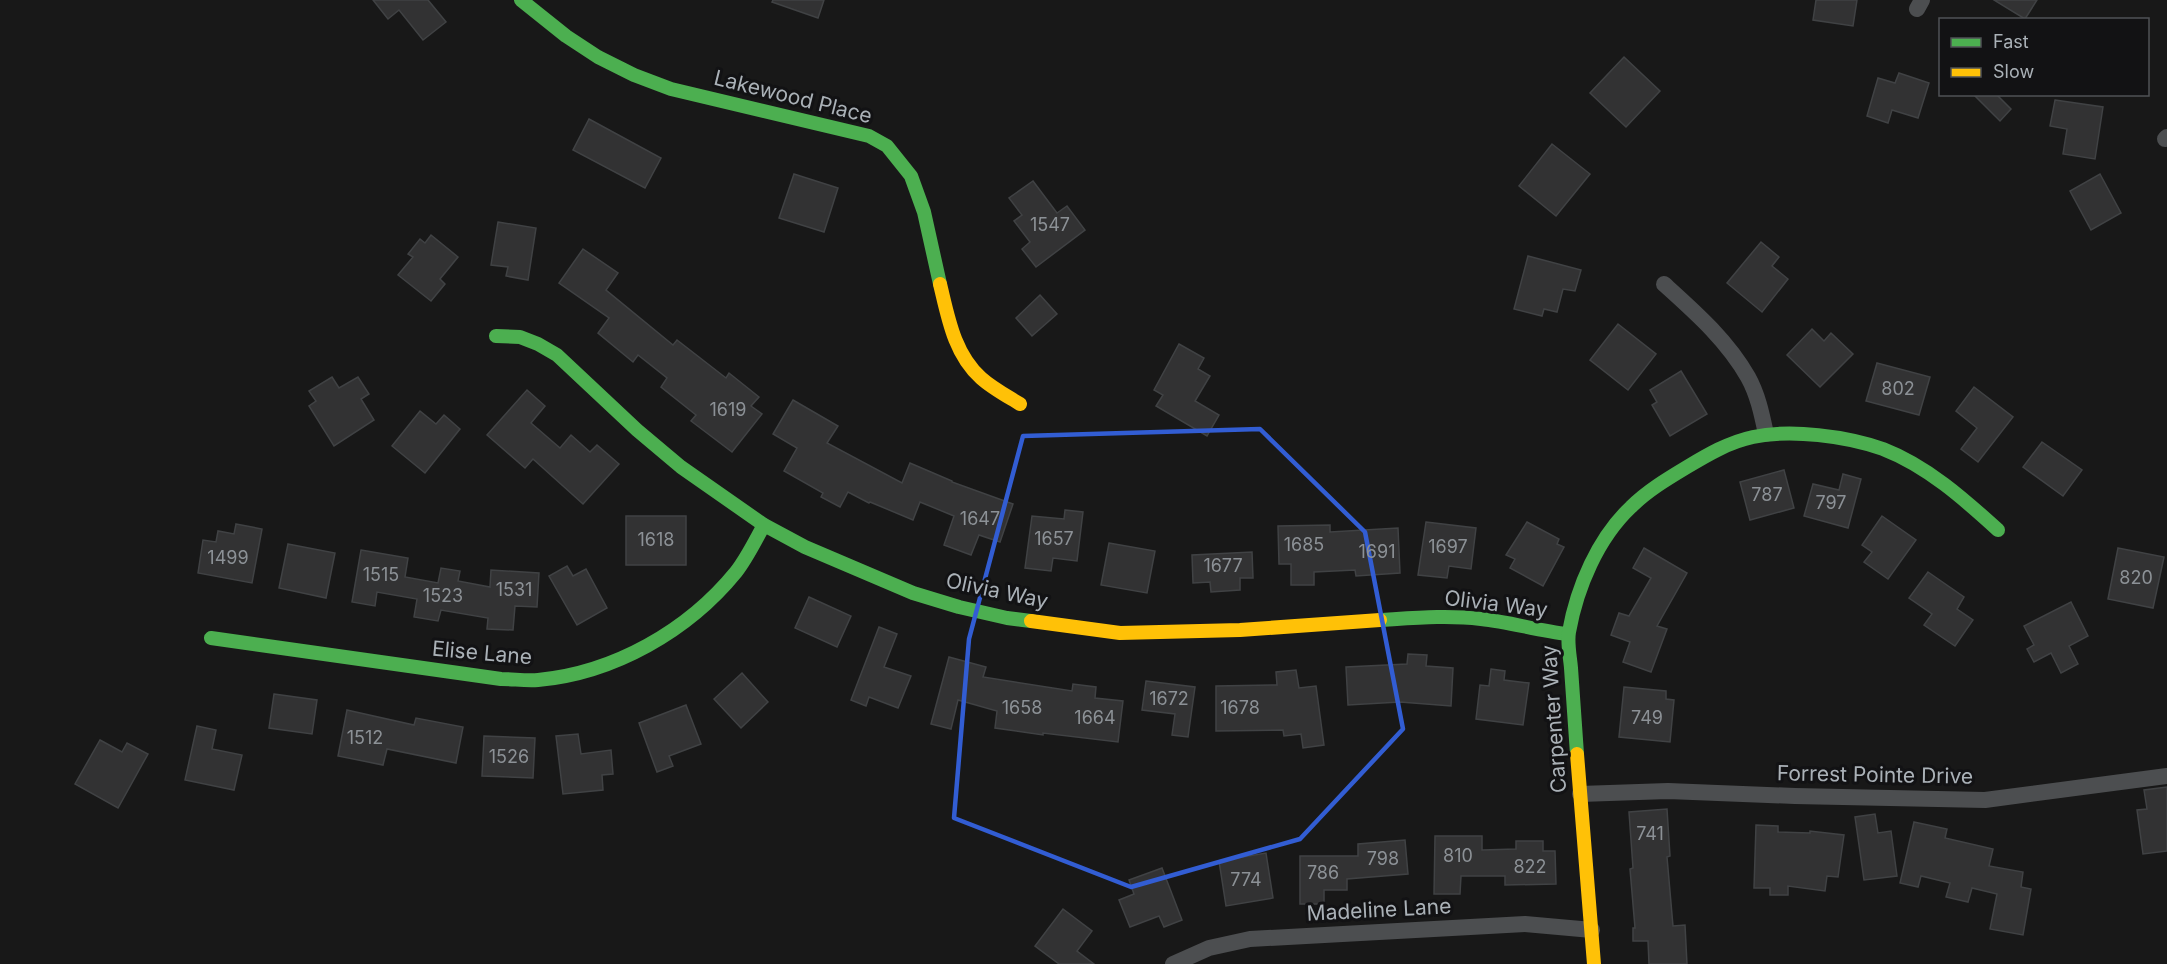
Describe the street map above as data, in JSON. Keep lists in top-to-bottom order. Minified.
{"streets":{"street":["Lakewood Place","Olivia Way","Elise Lane","Carpenter Way","Forrest Pointe Drive","Madeline Lane"]},"crossings":[["Olivia Way","Elise Lane"],["Olivia Way","Carpenter Way"],["Carpenter Way","Forrest Pointe Drive"],["Carpenter Way","Madeline Lane"]],"house_numbers":["1547","802","1619","787","797","1647","1657","1618","1685","1697","1691","1499","1677","1515","820","1531","1523","1672","1658","1678","1664","749","1512","1526","741","810","798","822","786","774"],"legend":["Fast","Slow"]}
